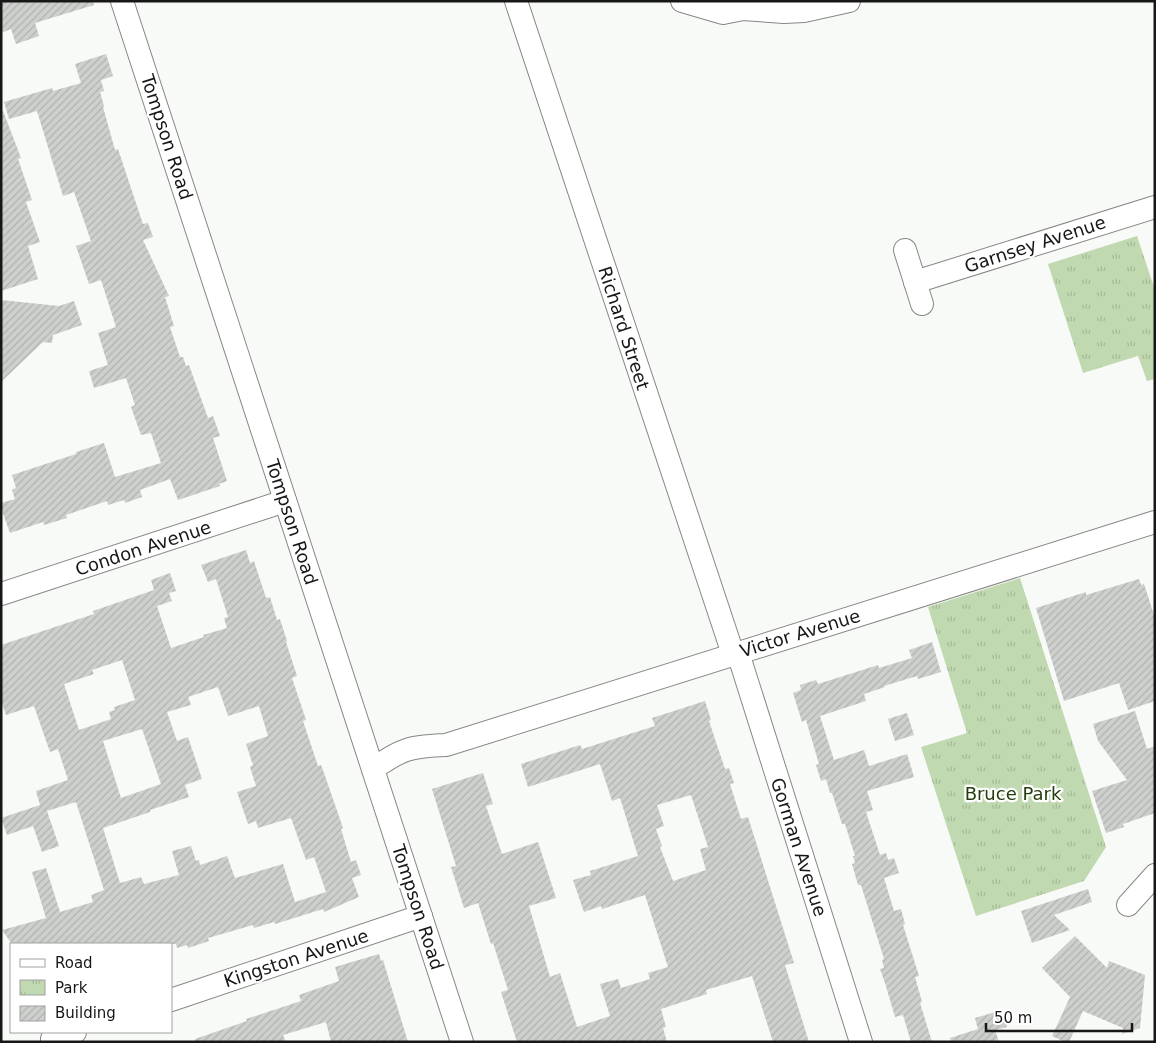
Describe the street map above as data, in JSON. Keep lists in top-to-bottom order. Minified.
{"streets":{"street":["Tompson Road","Garnsey Avenue","Richard Street","Condon Avenue","Victor Avenue","Gorman Avenue","Kingston Avenue"]},"crossings":[["Tompson Road","Condon Avenue"],["Tompson Road","Victor Avenue"],["Tompson Road","Kingston Avenue"],["Richard Street","Victor Avenue"],["Richard Street","Gorman Avenue"],["Victor Avenue","Gorman Avenue"]],"parks":["Bruce Park"],"legend":["Road","Park","Building"],"scale_bar":"50 m"}
